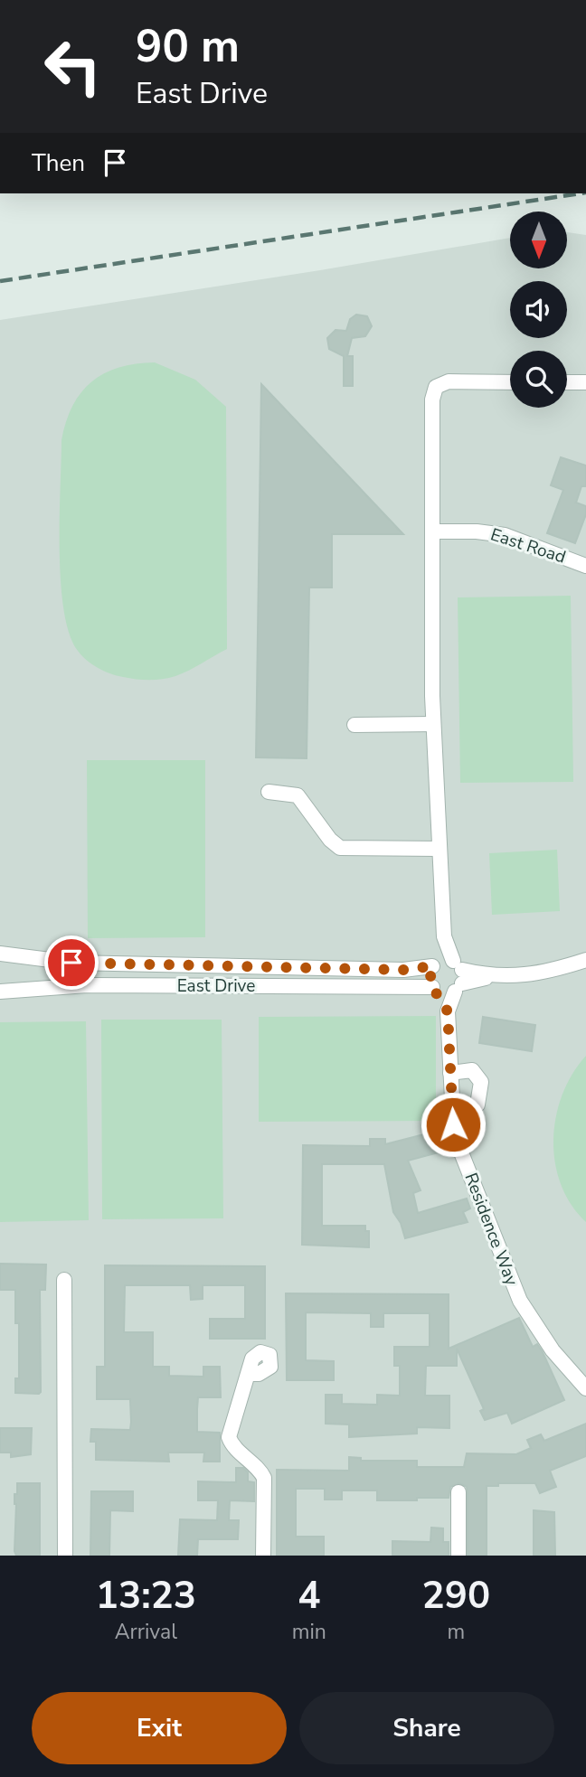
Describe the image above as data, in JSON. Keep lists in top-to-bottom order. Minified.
{"streets":{"street":["East Road","East Drive","Residence Way"]},"crossings":[["East Drive","Residence Way"]],"north":"bottom","page":{"turn":["90 m","East Drive"],"then":"Then","eta":["13:23","Arrival","4","min","290","m"],"buttons":["Exit","Share"]}}
